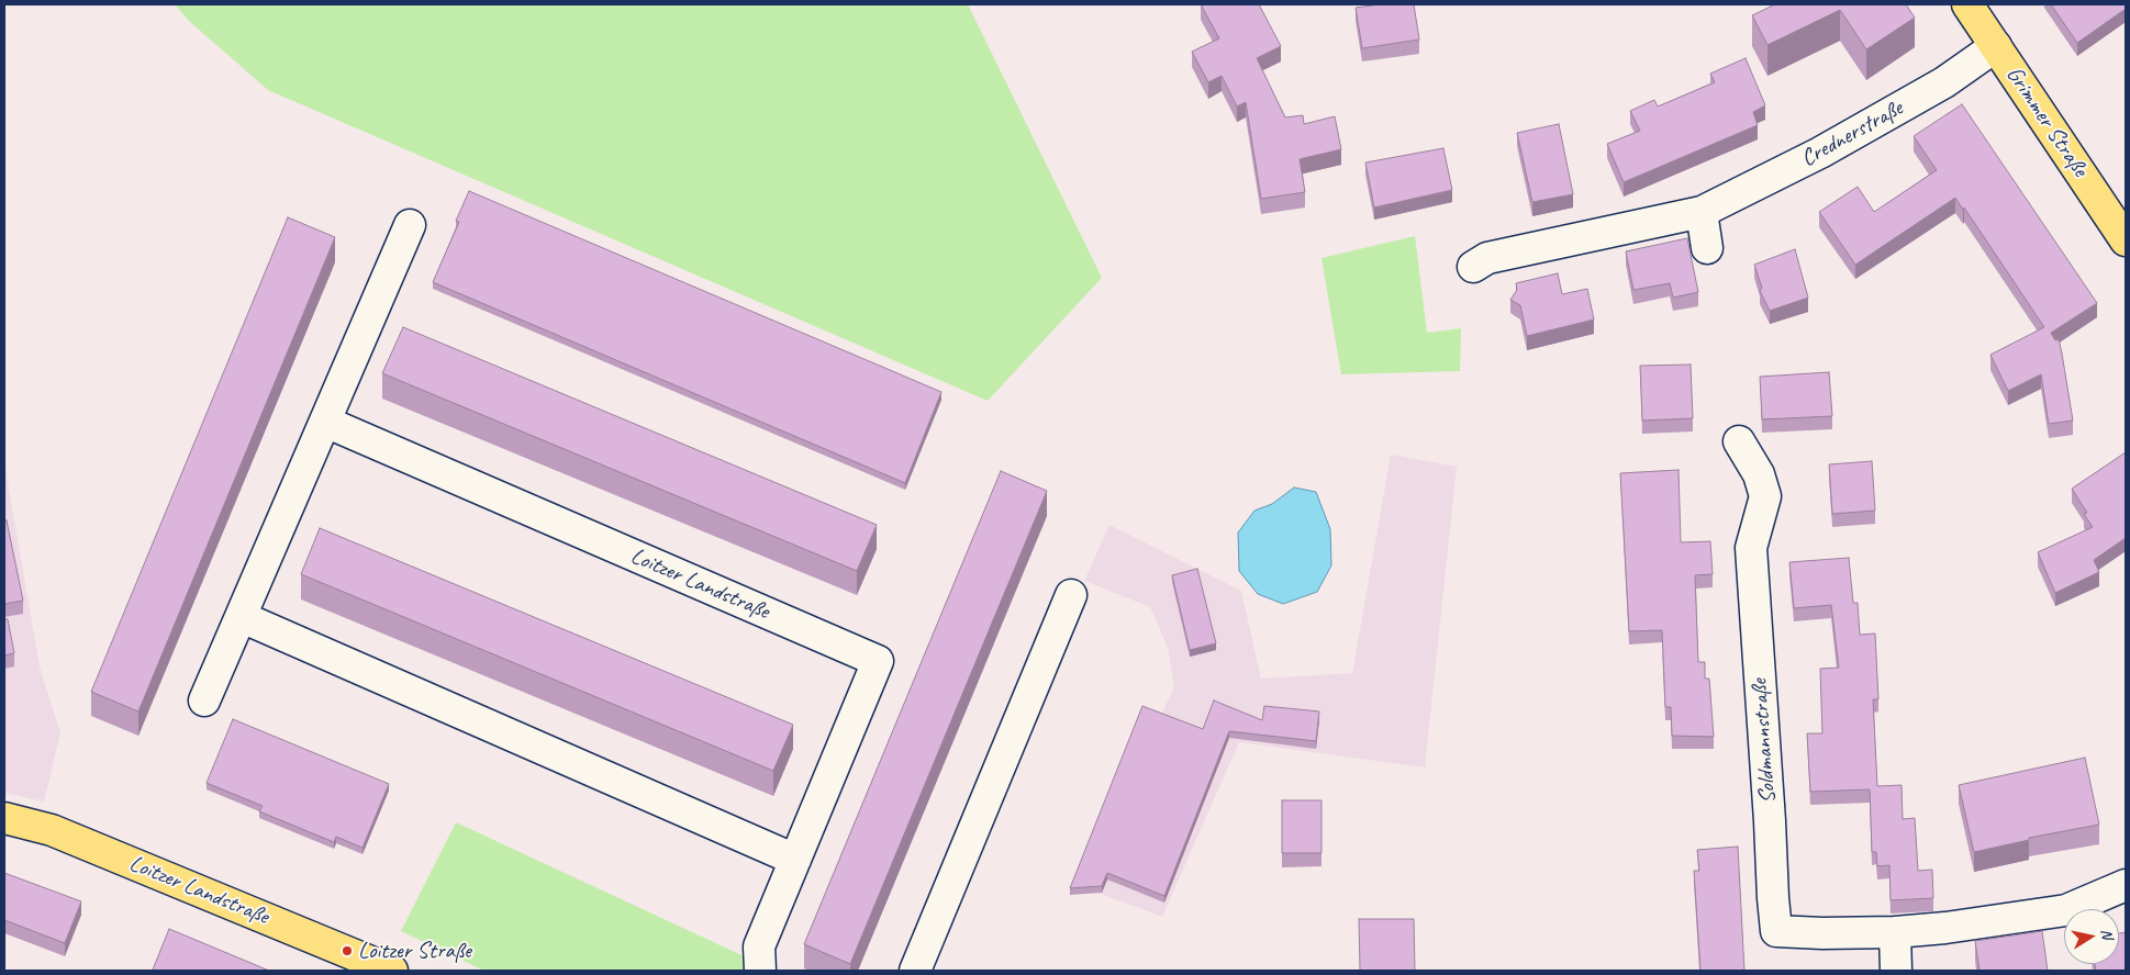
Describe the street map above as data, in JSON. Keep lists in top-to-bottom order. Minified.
{"streets":{"main road":["Grimmer Straße","Loitzer Landstraße"],"street":["Crednerstraße","Soldmannstraße"]},"crossings":[["Grimmer Straße","Crednerstraße"]],"places":["Loitzer Straße"],"north":"right"}
